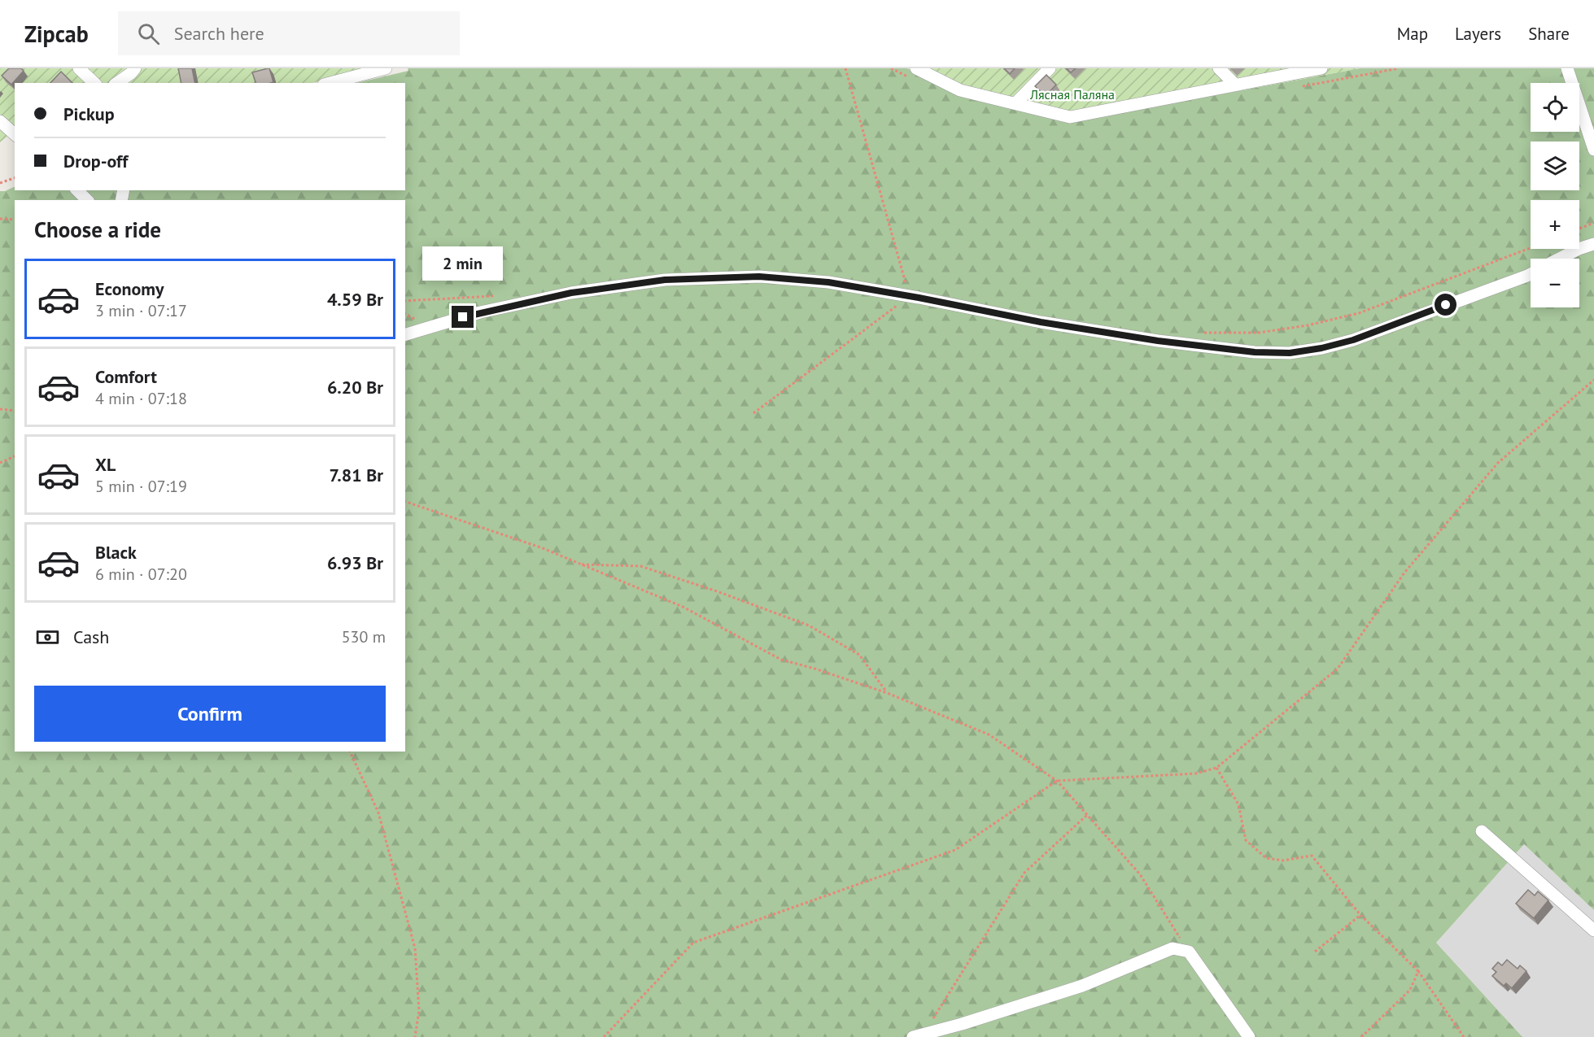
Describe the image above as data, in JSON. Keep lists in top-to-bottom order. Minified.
{"parks":["Лясная Паляна"],"page":{"header":"Zipcab","search":"Search here","nav":["Map","Layers","Share"],"map_buttons":["+","−"],"banner":["Pickup","Drop-off"],"heading":"Choose a ride","bubble":"2 min","list":[{"name":"Economy","note":"3 min · 07:17","value":"4.59 Br"},{"name":"Comfort","note":"4 min · 07:18","value":"6.20 Br"},{"name":"XL","note":"5 min · 07:19","value":"7.81 Br"},{"name":"Black","note":"6 min · 07:20","value":"6.93 Br"}],"pay":["Cash","530 m"],"buttons":"Confirm"}}
